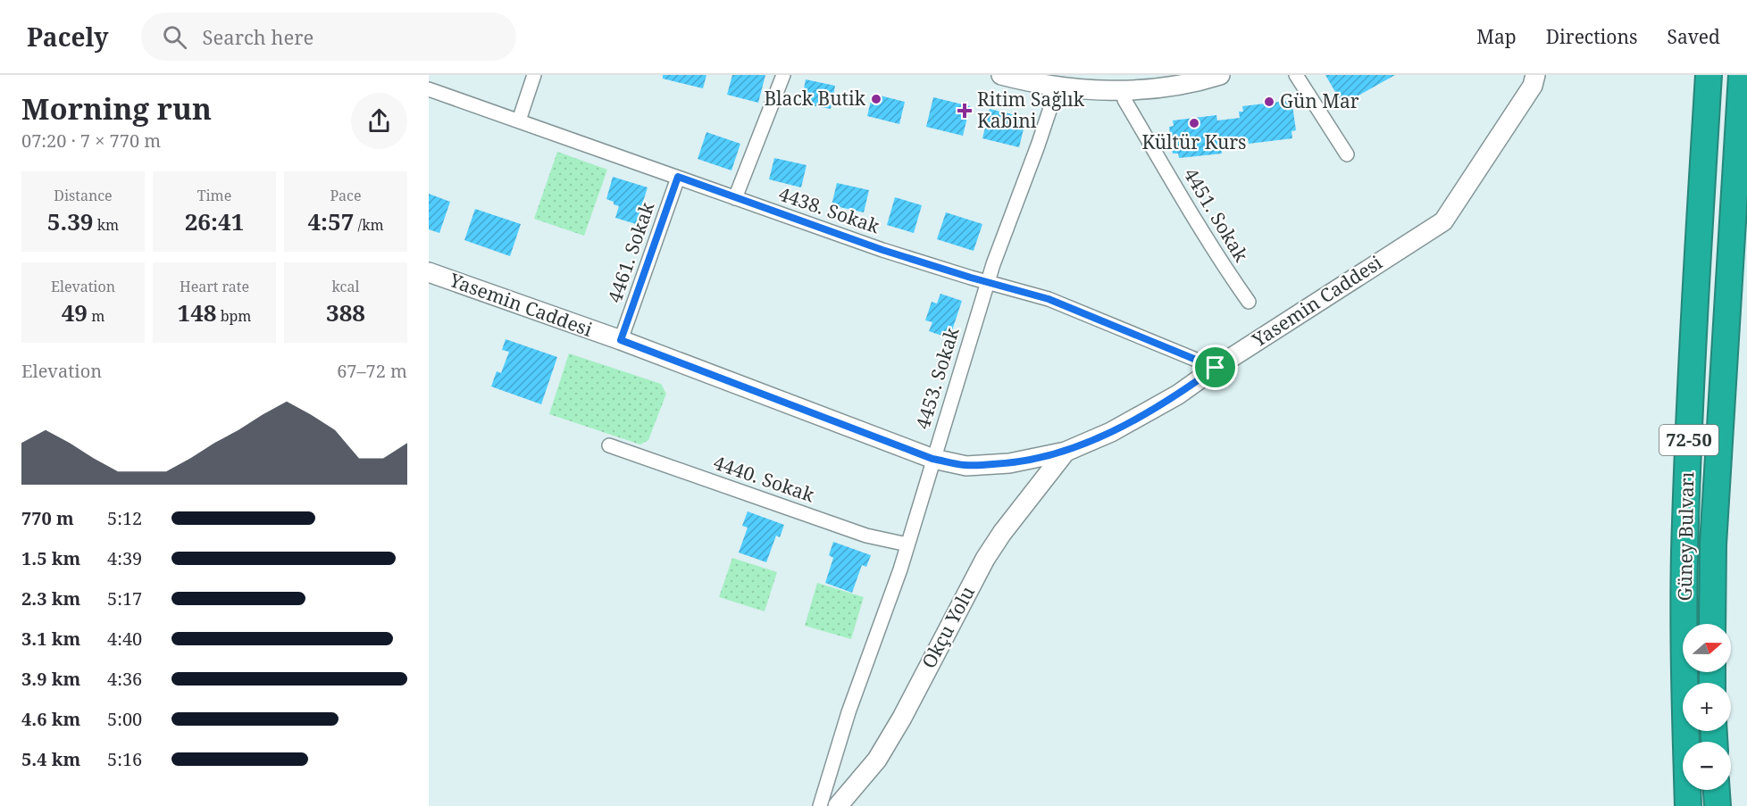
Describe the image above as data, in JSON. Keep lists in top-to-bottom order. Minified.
{"streets":{"highway":["72-50","Güney Bulvarı"],"street":["4438. Sokak","4451. Sokak","4461. Sokak","Yasemin Caddesi","4453. Sokak","4440. Sokak","Okçu Yolu"]},"crossings":[["4438. Sokak","4461. Sokak"],["4438. Sokak","Yasemin Caddesi"],["4438. Sokak","4453. Sokak"],["4461. Sokak","Yasemin Caddesi"],["Yasemin Caddesi","4453. Sokak"],["Yasemin Caddesi","Okçu Yolu"],["4453. Sokak","4440. Sokak"]],"places":{"other":["Black Butik","Gün Mar","Kültür Kurs"],"health":["Ritim Sağlık Kabini"]},"north":"right","page":{"header":"Pacely","search":"Search here","nav":["Map","Directions","Saved"],"heading":["Morning run","07:20 · 7 × 770 m"],"stats":[["Distance","5.39 km"],["Time","26:41"],["Pace","4:57 /km"],["Elevation","49 m"],["Heart rate","148 bpm"],["kcal","388"]],"chart":["Elevation","67–72 m"],"list":[{"name":"770 m","note":"5:12"},{"name":"1.5 km","note":"4:39"},{"name":"2.3 km","note":"5:17"},{"name":"3.1 km","note":"4:40"},{"name":"3.9 km","note":"4:36"},{"name":"4.6 km","note":"5:00"},{"name":"5.4 km","note":"5:16"}],"map_buttons":["+","−"]}}
